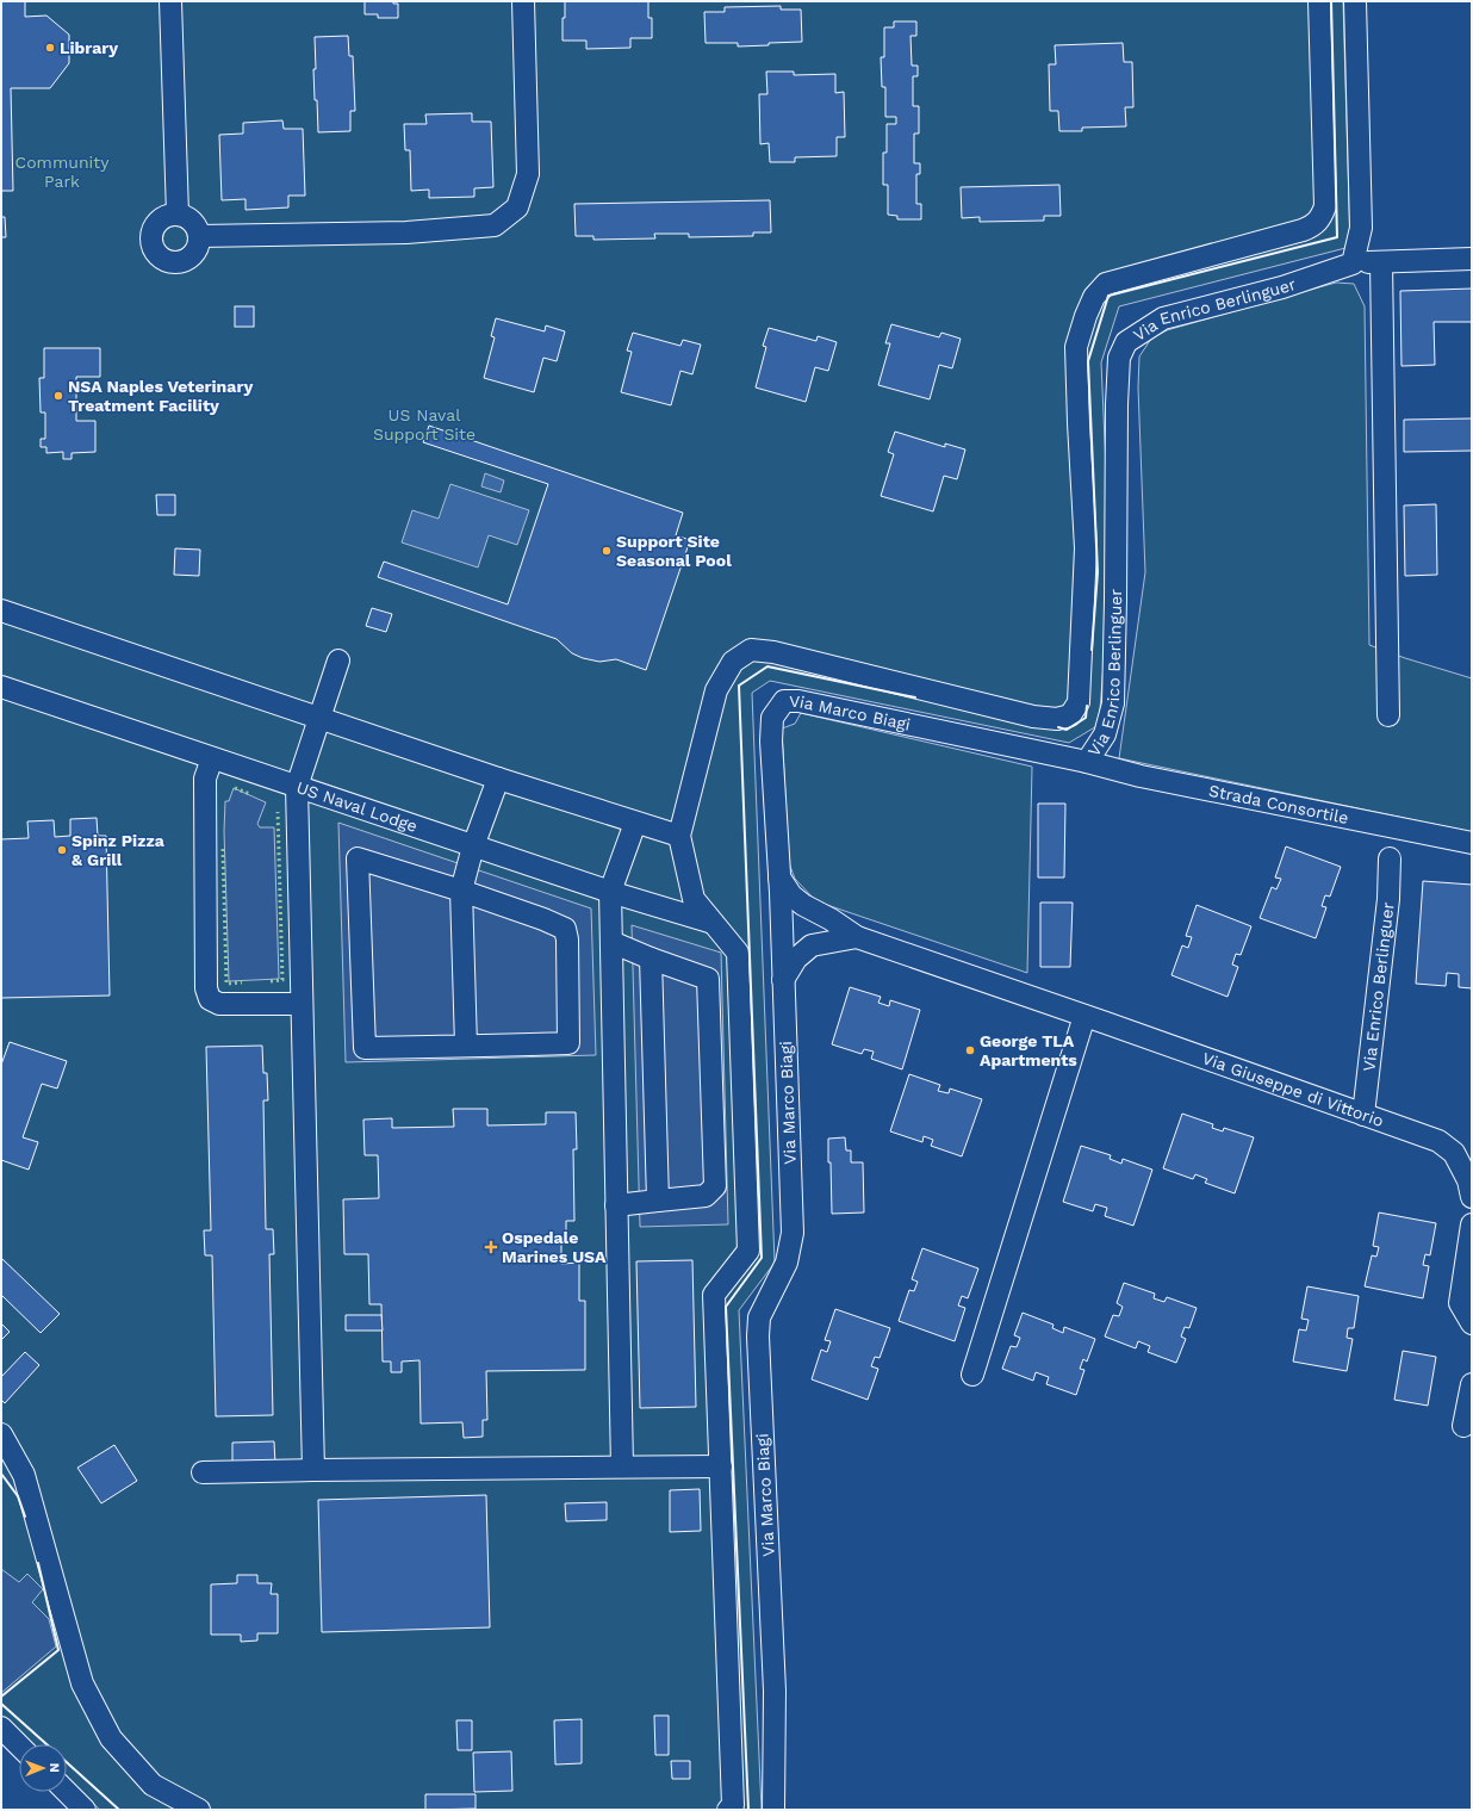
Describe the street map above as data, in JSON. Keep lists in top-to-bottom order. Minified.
{"streets":{"street":["Via Enrico Berlinguer","Via Marco Biagi","Strada Consortile","US Naval Lodge","Via Giuseppe di Vittorio"]},"crossings":[["Via Enrico Berlinguer","Via Marco Biagi"],["Via Enrico Berlinguer","Strada Consortile"],["Via Enrico Berlinguer","Via Giuseppe di Vittorio"],["Via Marco Biagi","Strada Consortile"],["Via Marco Biagi","Via Giuseppe di Vittorio"]],"parks":["Community Park","US Naval Support Site"],"places":{"other":["Library","NSA Naples Veterinary Treatment Facility","Support Site Seasonal Pool","Spinz Pizza & Grill","George TLA Apartments"],"health":["Ospedale Marines USA"]},"north":"right"}
